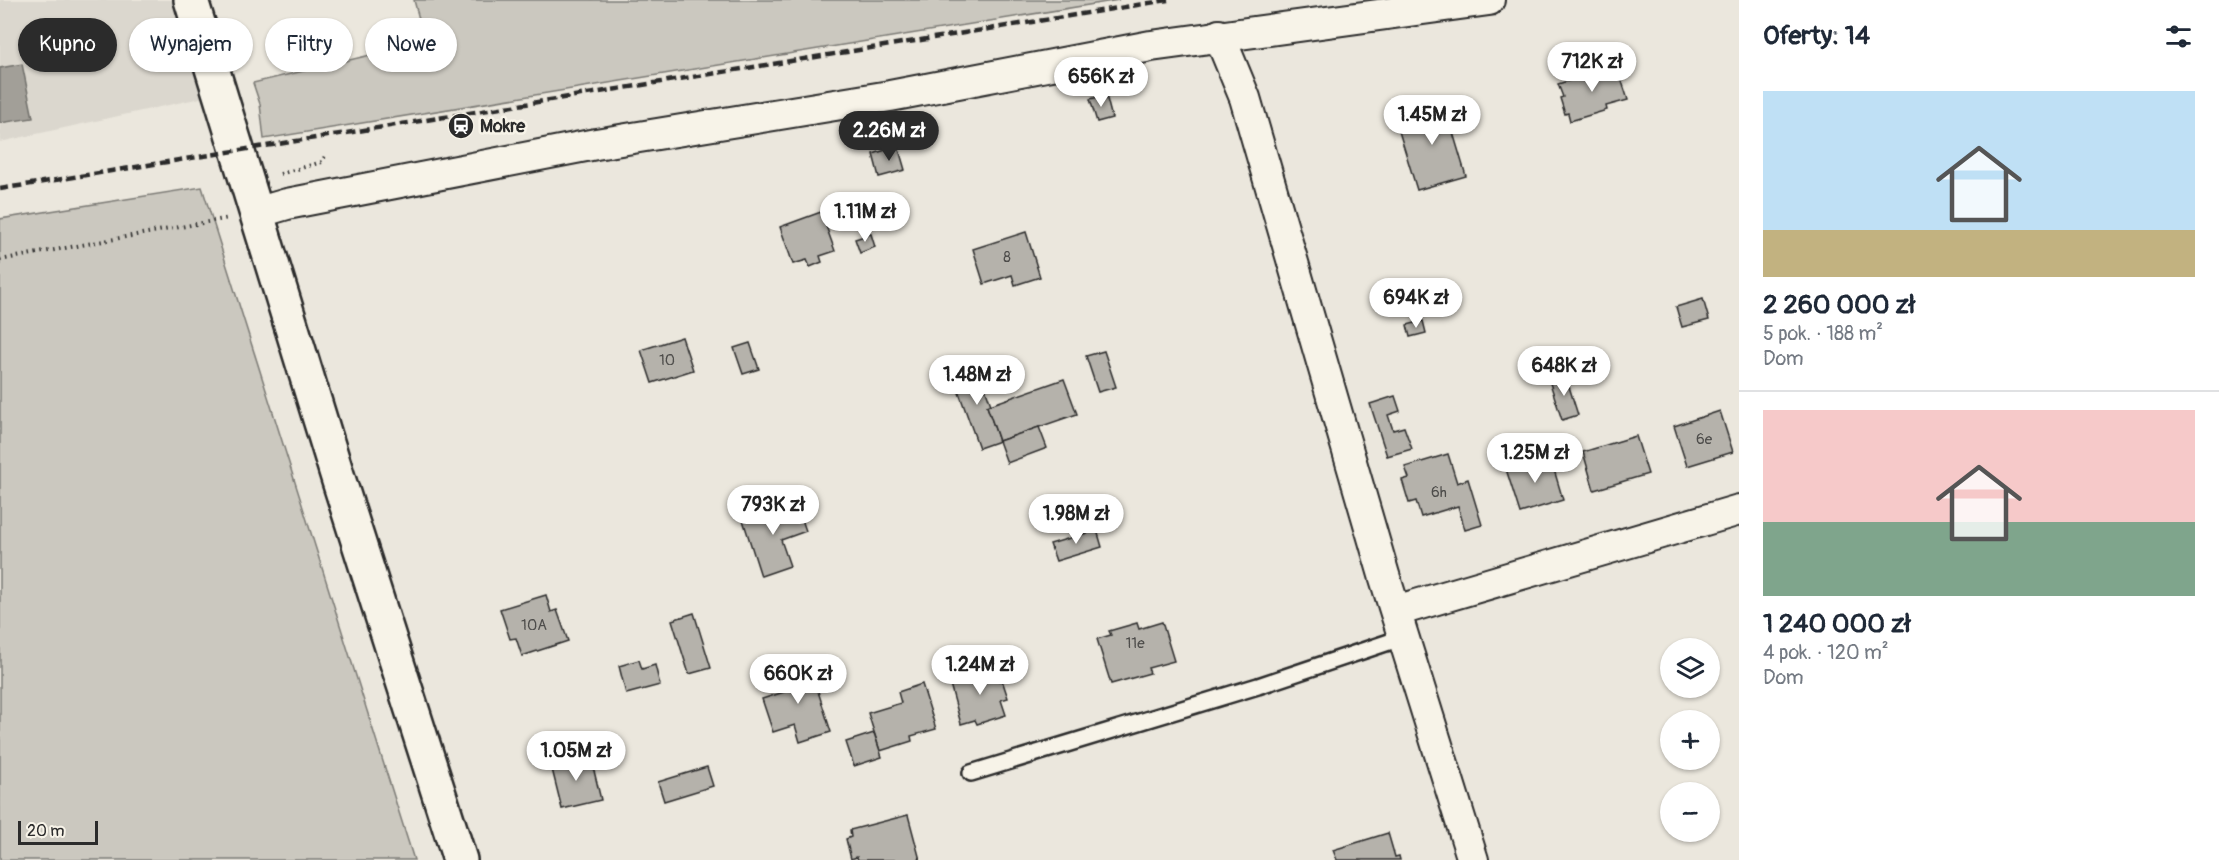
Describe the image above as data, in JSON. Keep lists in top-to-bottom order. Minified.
{"places":{"station":["Mokre"]},"house_numbers":["8","10","6e","6h","10A","11e"],"scale_bar":"20 m","page":{"heading":"Oferty: 14","chip":["Kupno","Wynajem","Filtry","Nowe"],"price":["712K zł","656K zł","1.45M zł","2.26M zł","1.11M zł","694K zł","648K zł","1.48M zł","1.25M zł","793K zł","1.98M zł","1.24M zł","660K zł","1.05M zł"],"list":[{"name":"2 260 000 zł","note":"5 pok. · 188 m² · Dom"},{"name":"1 240 000 zł","note":"4 pok. · 120 m² · Dom"}],"map_buttons":["+","−"],"scale":"20 m"}}
